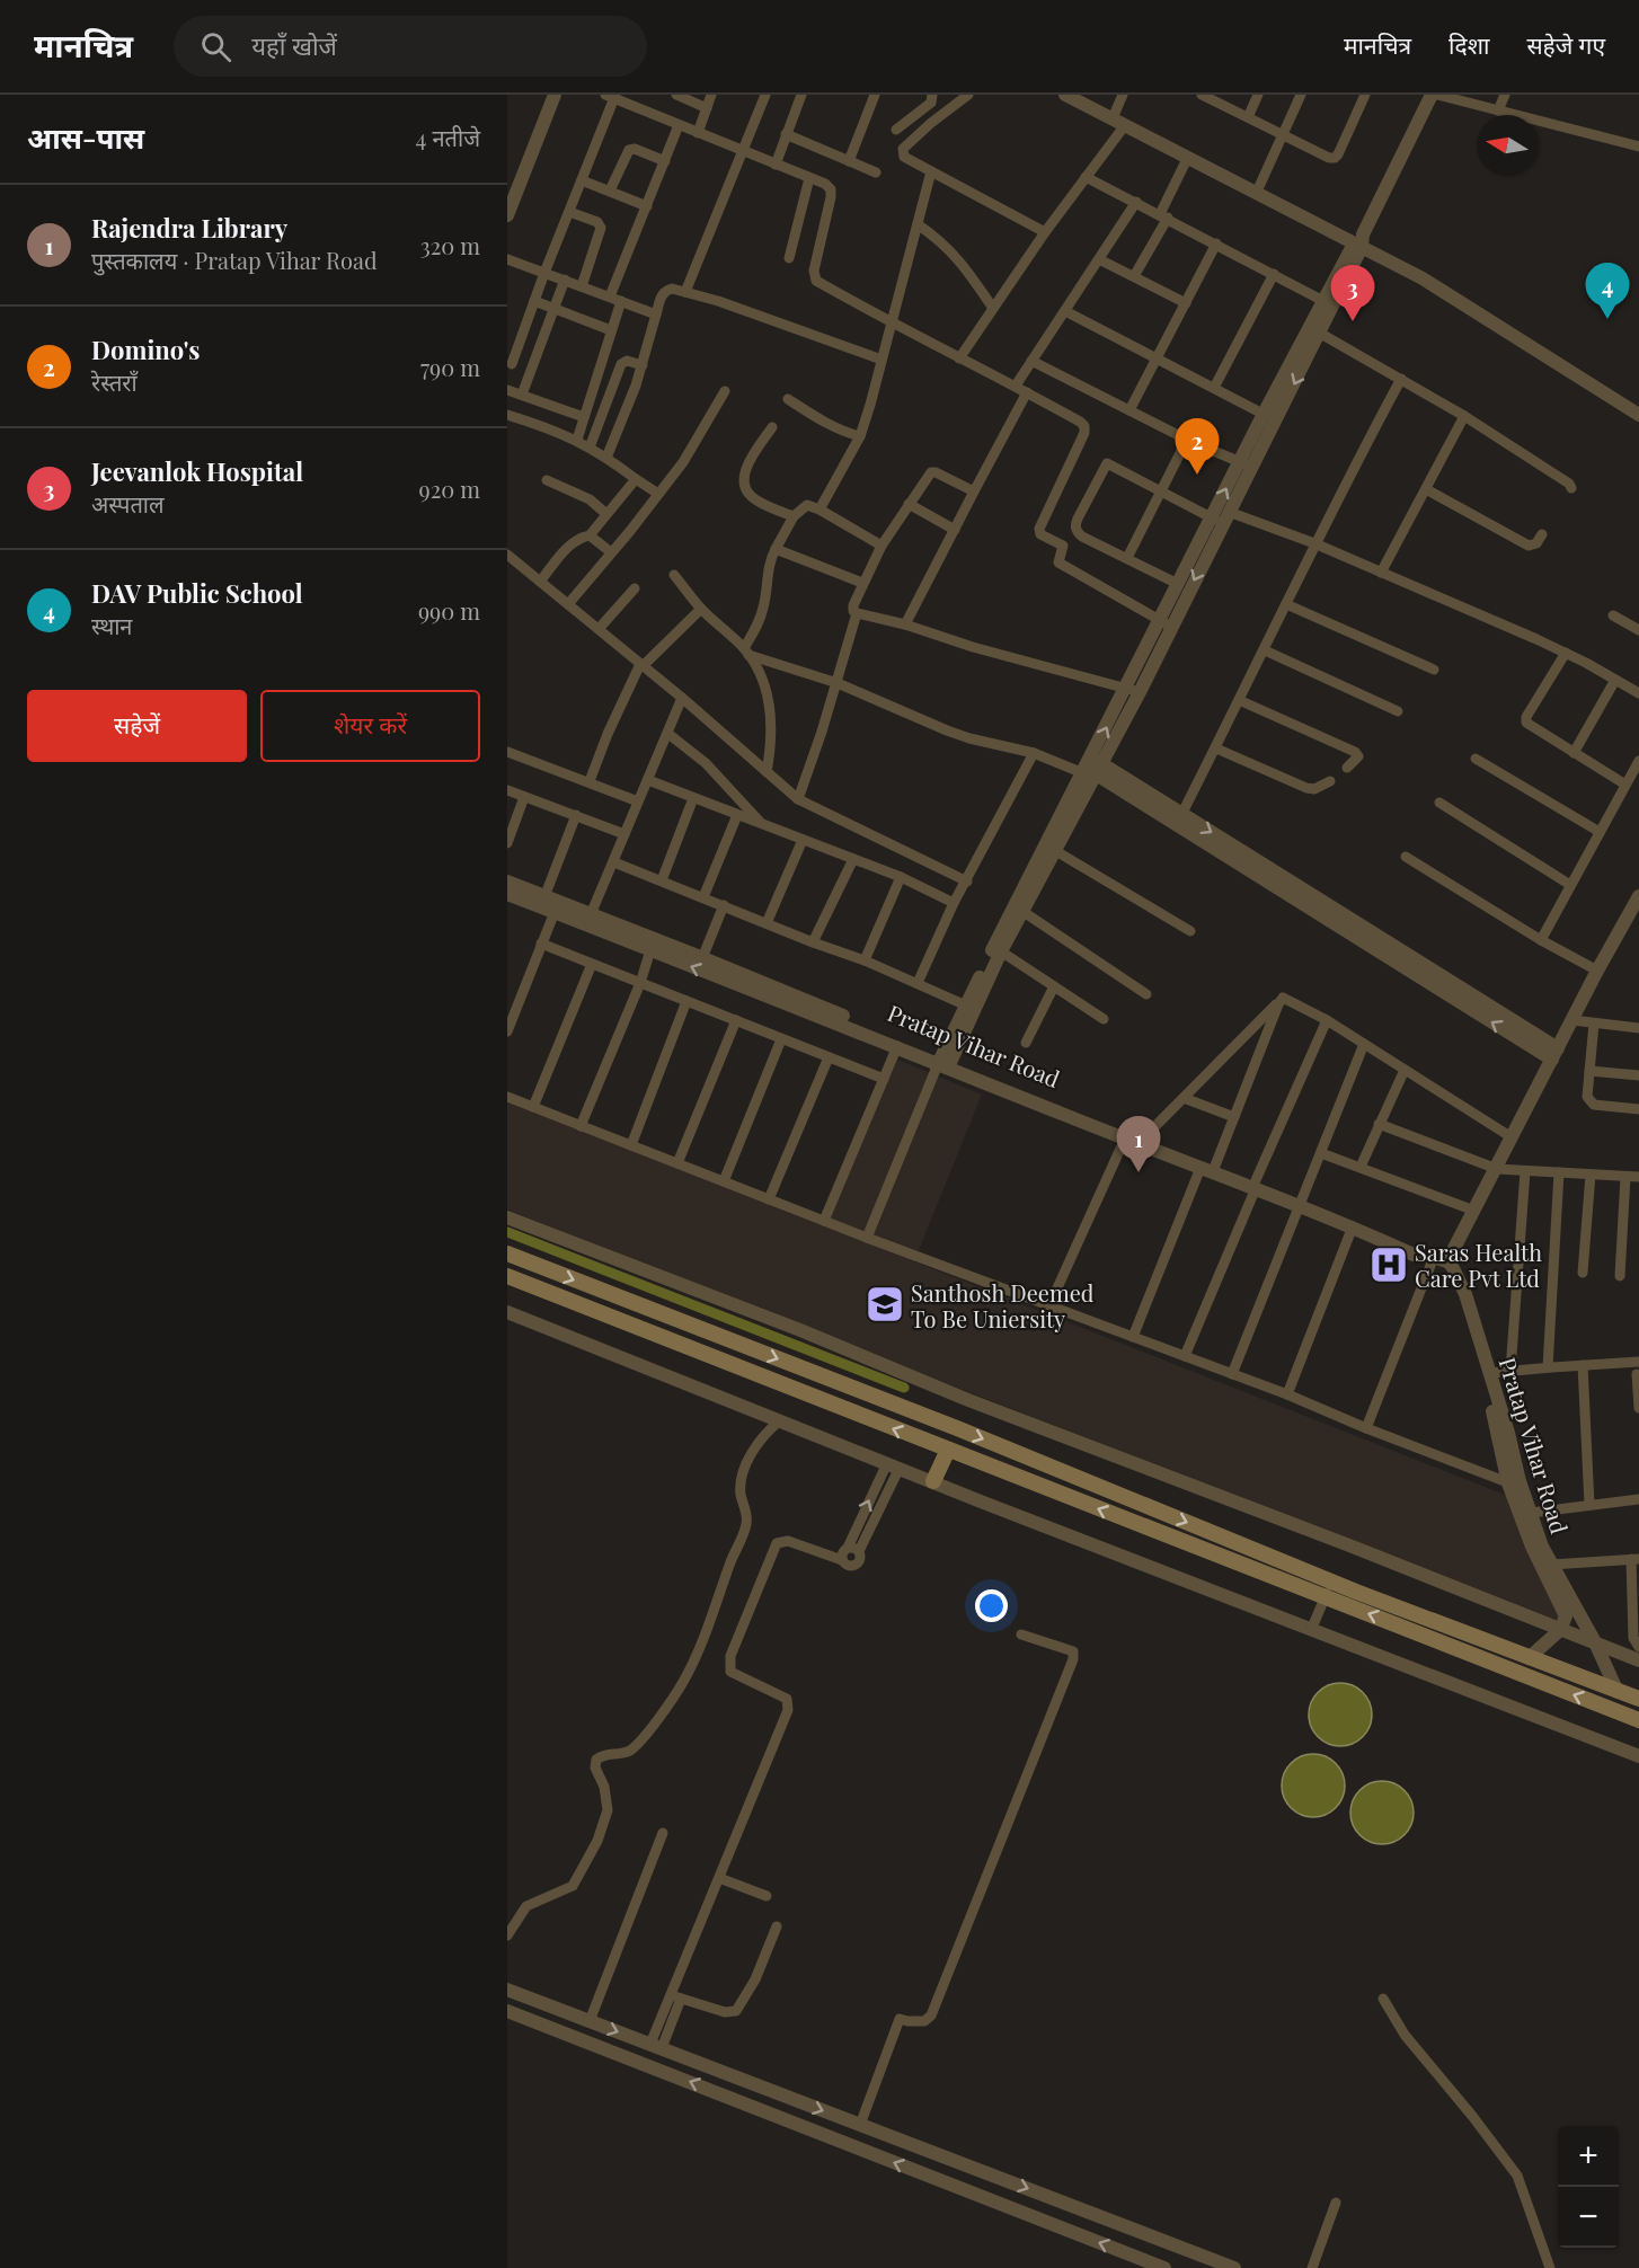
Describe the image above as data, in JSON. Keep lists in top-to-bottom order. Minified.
{"streets":{"street":["Pratap Vihar Road"]},"places":{"hospital":["Saras Health Care Pvt Ltd"],"school or university":["Santhosh Deemed To Be Uniersity"]},"north":"left","page":{"header":"मानचित्र","search":"यहाँ खोजें","nav":["मानचित्र","दिशा","सहेजे गए"],"heading":["आस-पास","4 नतीजे"],"list":[{"mark":"1","name":"Rajendra Library","note":"पुस्तकालय · Pratap Vihar Road","value":"320 m"},{"mark":"2","name":"Domino's","note":"रेस्तराँ","value":"790 m"},{"mark":"3","name":"Jeevanlok Hospital","note":"अस्पताल","value":"920 m"},{"mark":"4","name":"DAV Public School","note":"स्थान","value":"990 m"}],"pins":["4","3","2","1"],"buttons":["सहेजें","शेयर करें"],"map_buttons":["+","−"]}}
